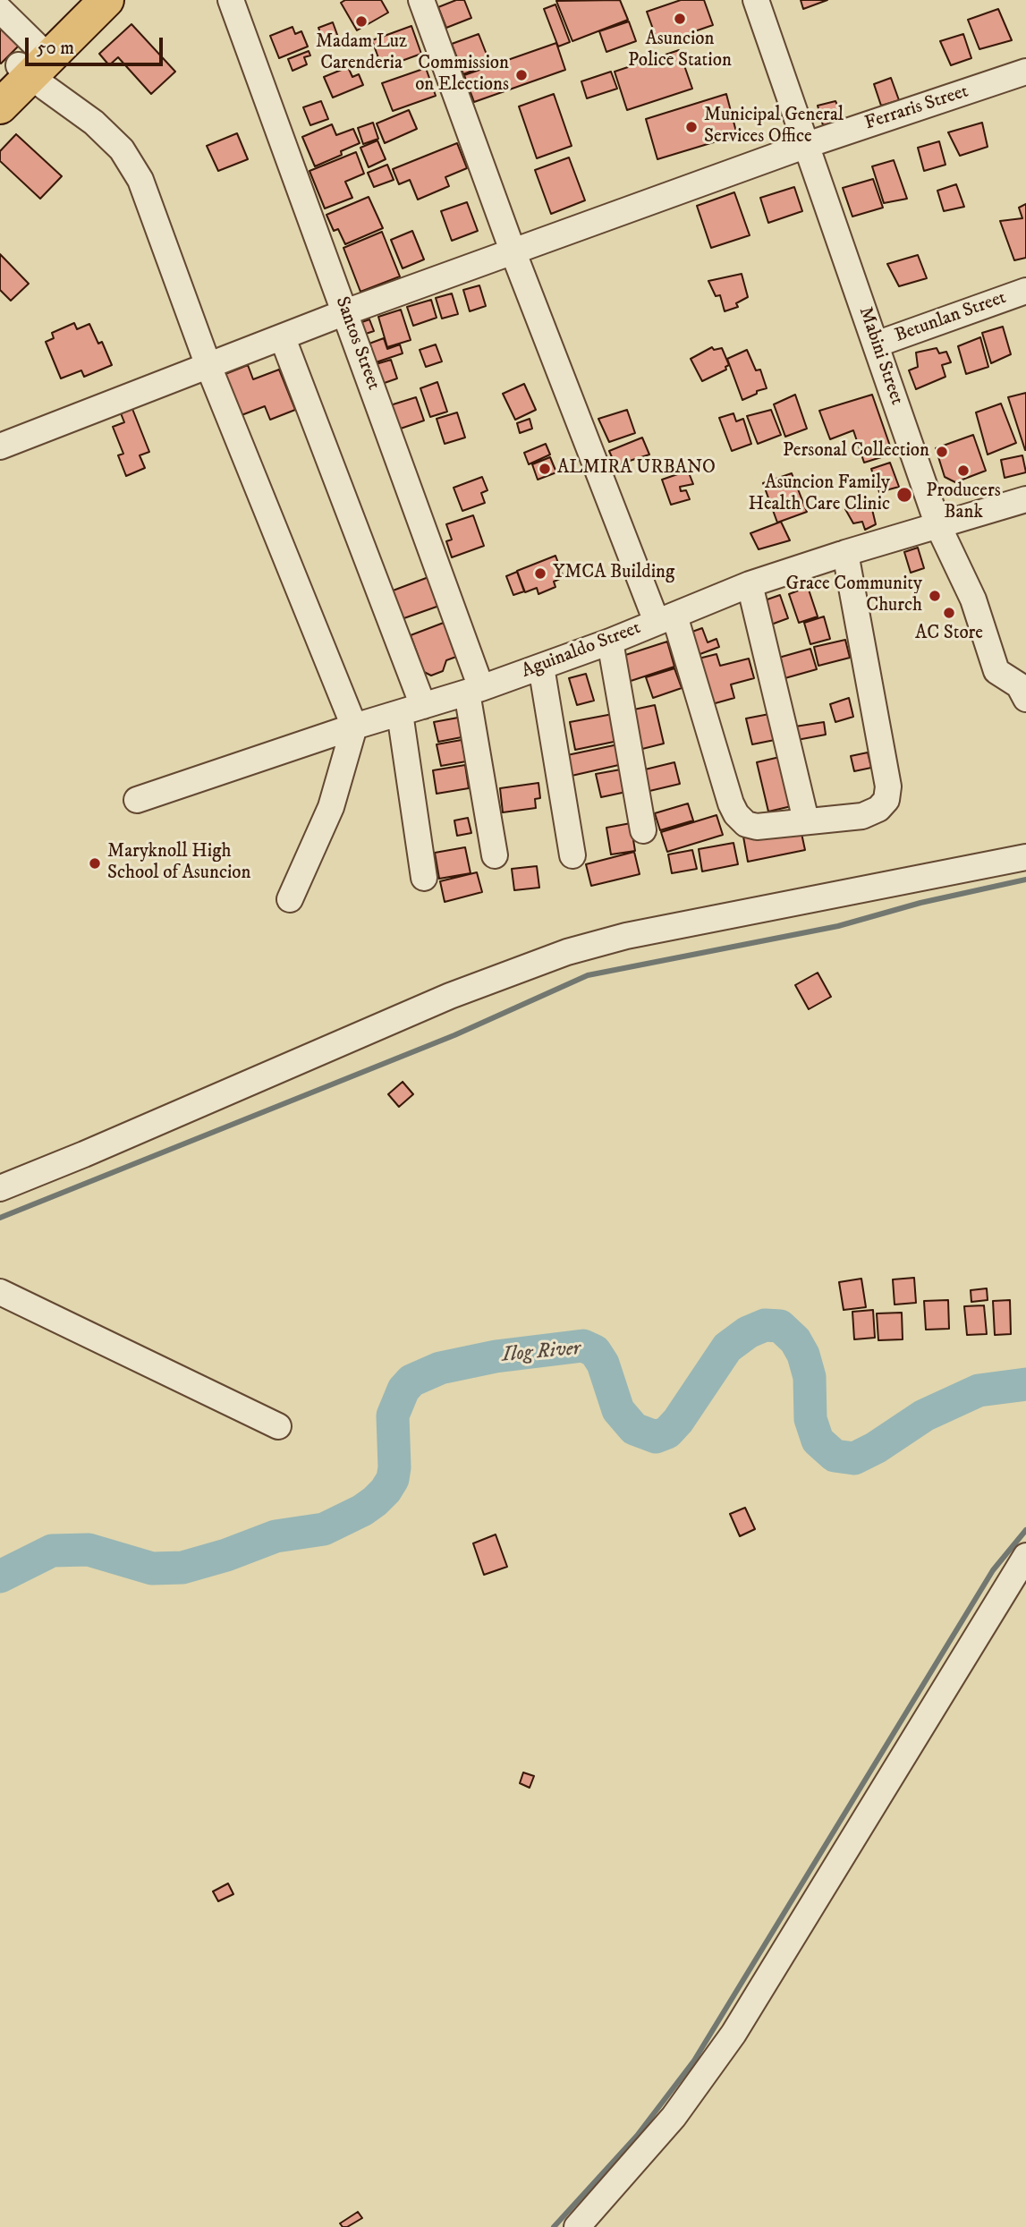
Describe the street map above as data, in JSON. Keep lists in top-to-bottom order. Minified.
{"streets":{"street":["Ferraris Street","Betunlan Street","Santos Street","Mabini Street","Aguinaldo Street"]},"crossings":[["Ferraris Street","Santos Street"],["Ferraris Street","Mabini Street"],["Betunlan Street","Mabini Street"],["Santos Street","Aguinaldo Street"],["Mabini Street","Aguinaldo Street"]],"water":["Ilog River"],"places":["Asuncion Police Station","Madam Luz Carenderia","Commission on Elections","Municipal General Services Office","Personal Collection","ALMIRA URBANO","Producers Bank","Asuncion Family Health Care Clinic","YMCA Building","Grace Community Church","AC Store","Maryknoll High School of Asuncion"],"scale_bar":"50 m"}
